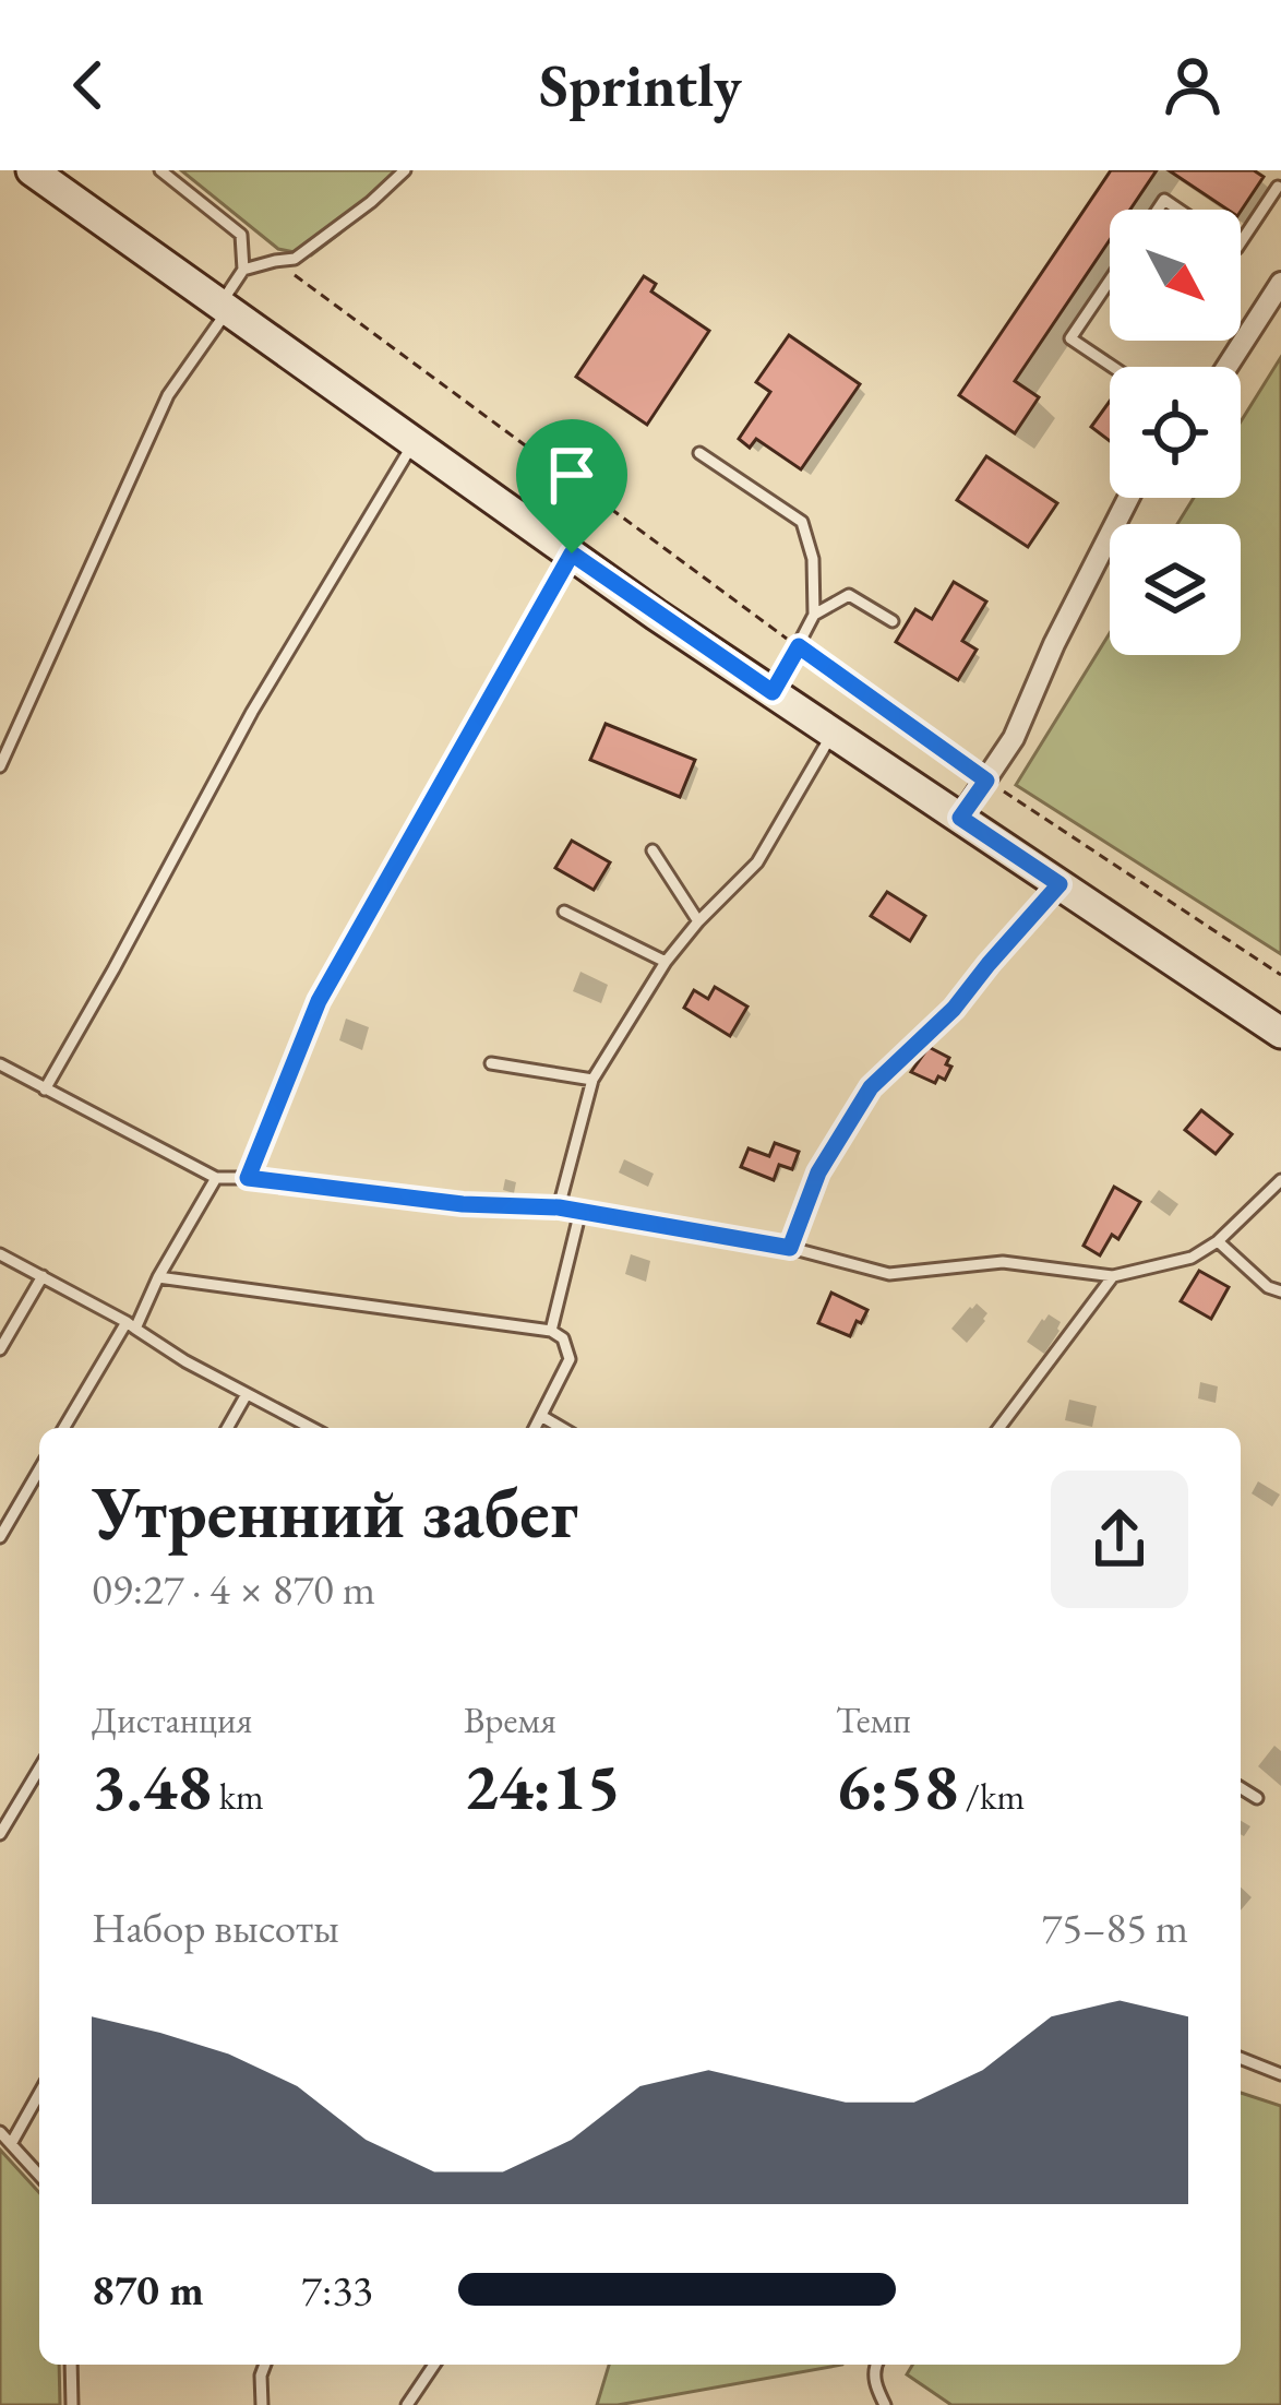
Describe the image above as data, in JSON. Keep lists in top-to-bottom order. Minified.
{"north":"bottom right","page":{"header":"Sprintly","heading":["Утренний забег","09:27 · 4 × 870 m"],"stats":[["Дистанция","3.48 km"],["Время","24:15"],["Темп","6:58 /km"]],"chart":["Набор высоты","75–85 m"],"list":[{"name":"870 m","note":"7:33"}]}}
